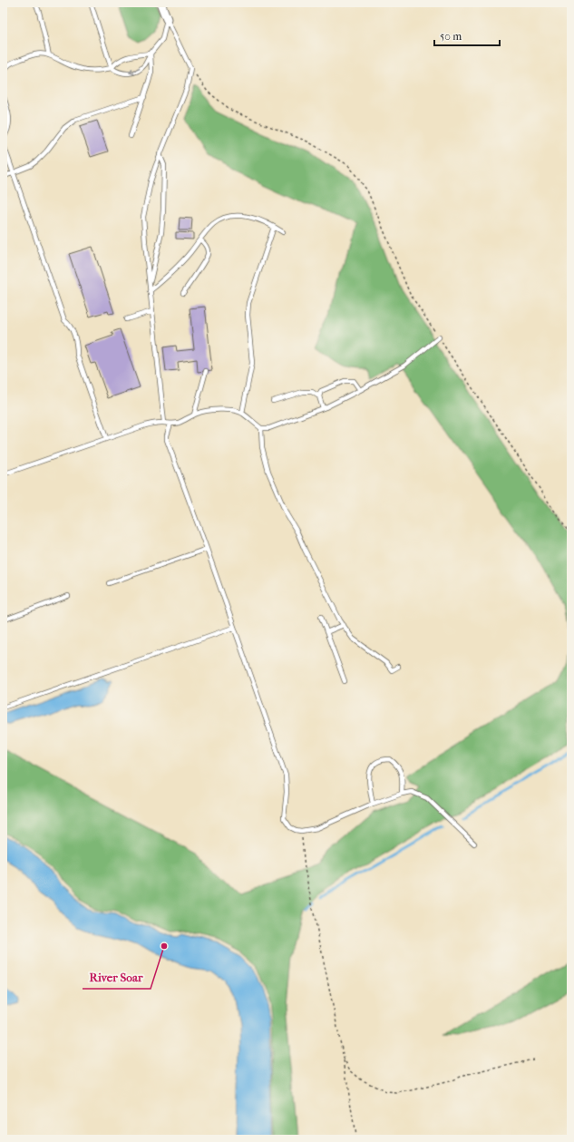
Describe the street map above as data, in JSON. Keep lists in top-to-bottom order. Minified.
{"places":["River Soar"],"scale_bar":"50 m"}
